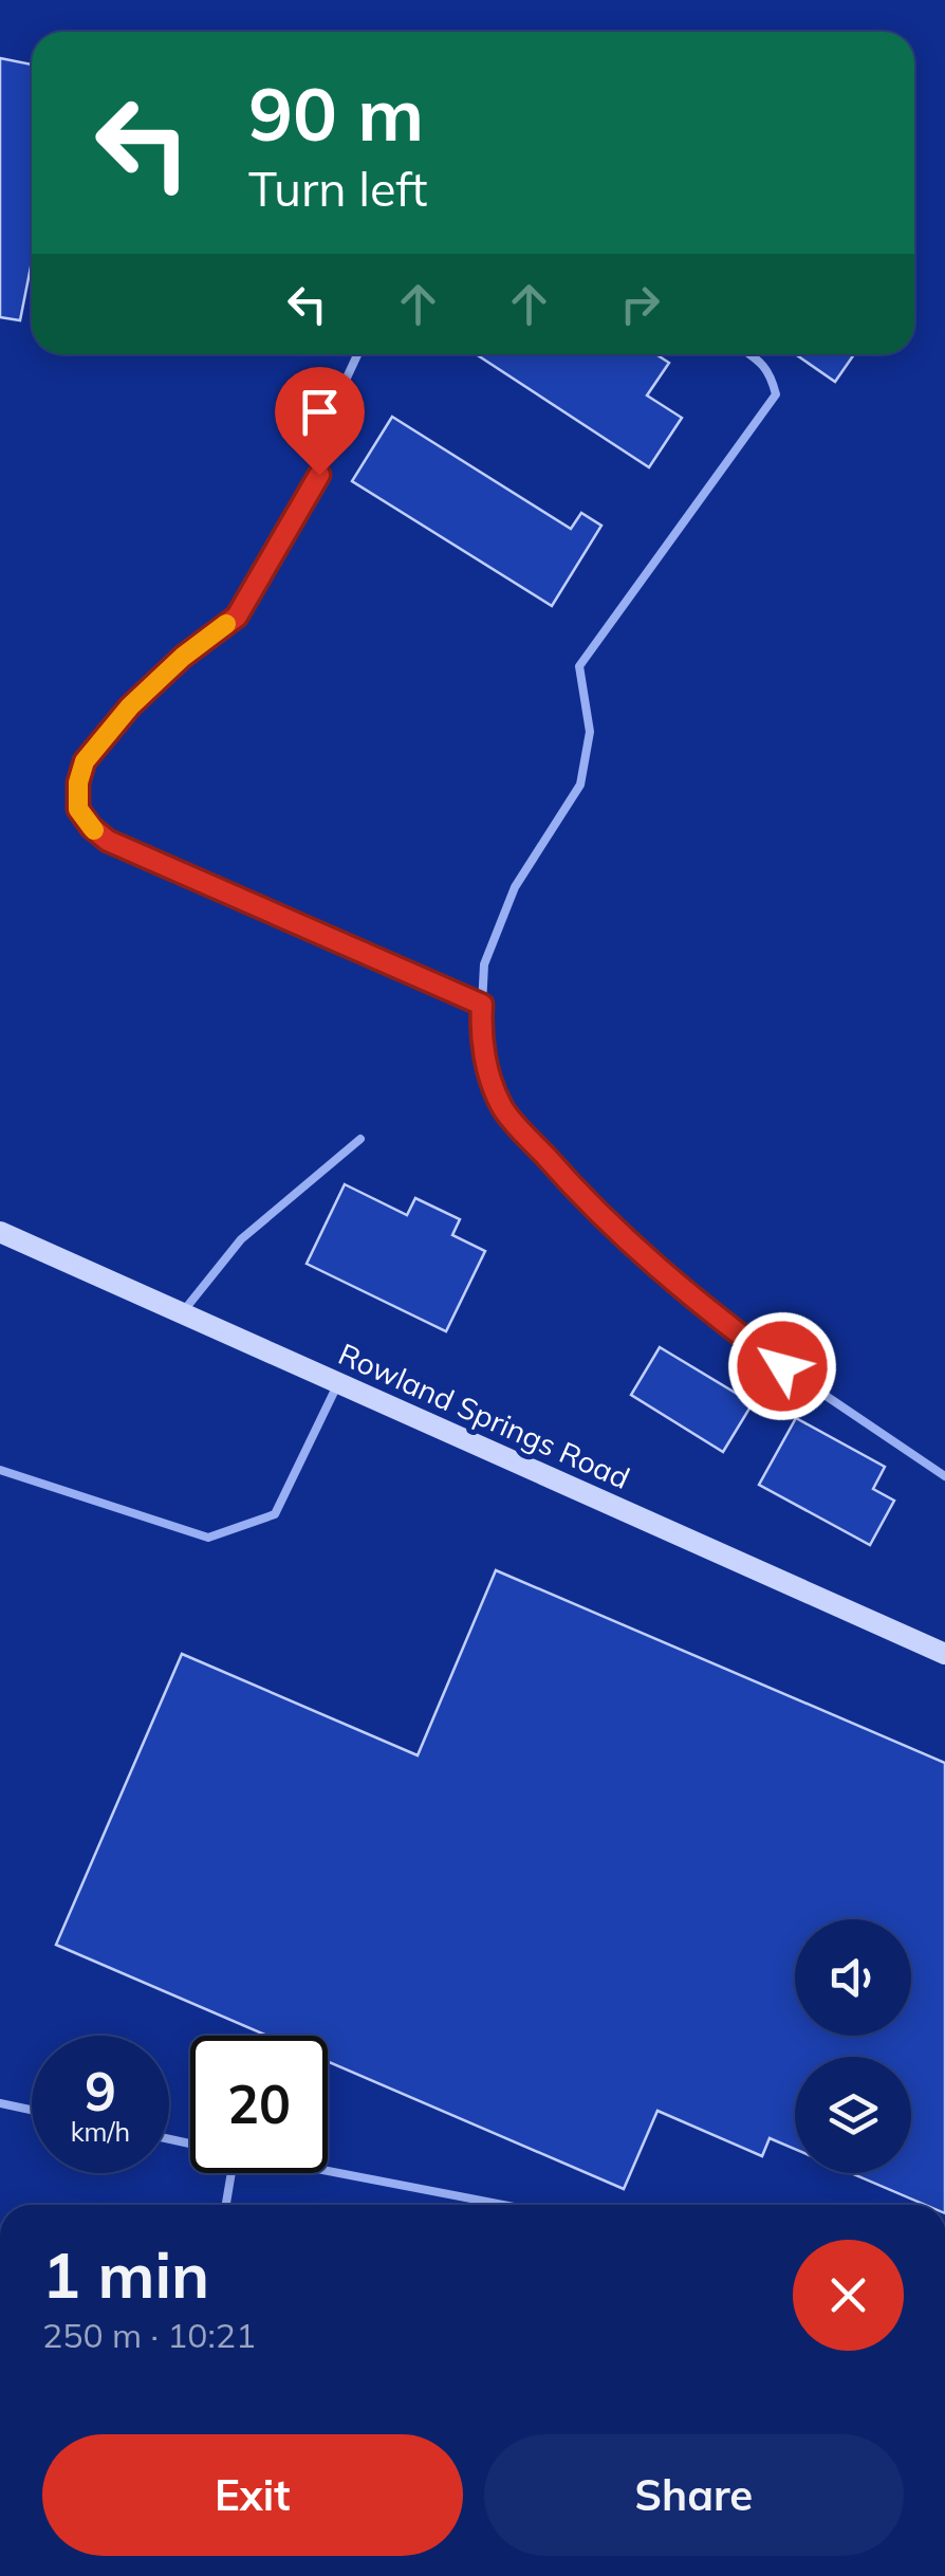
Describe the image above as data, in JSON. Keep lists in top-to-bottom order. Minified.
{"streets":{"street":["Rowland Springs Road"]},"page":{"turn":["90 m","Turn left"],"speed":"9 km/h","limit":"20","heading":["1 min","250 m · 10:21"],"buttons":["Exit","Share"]}}
